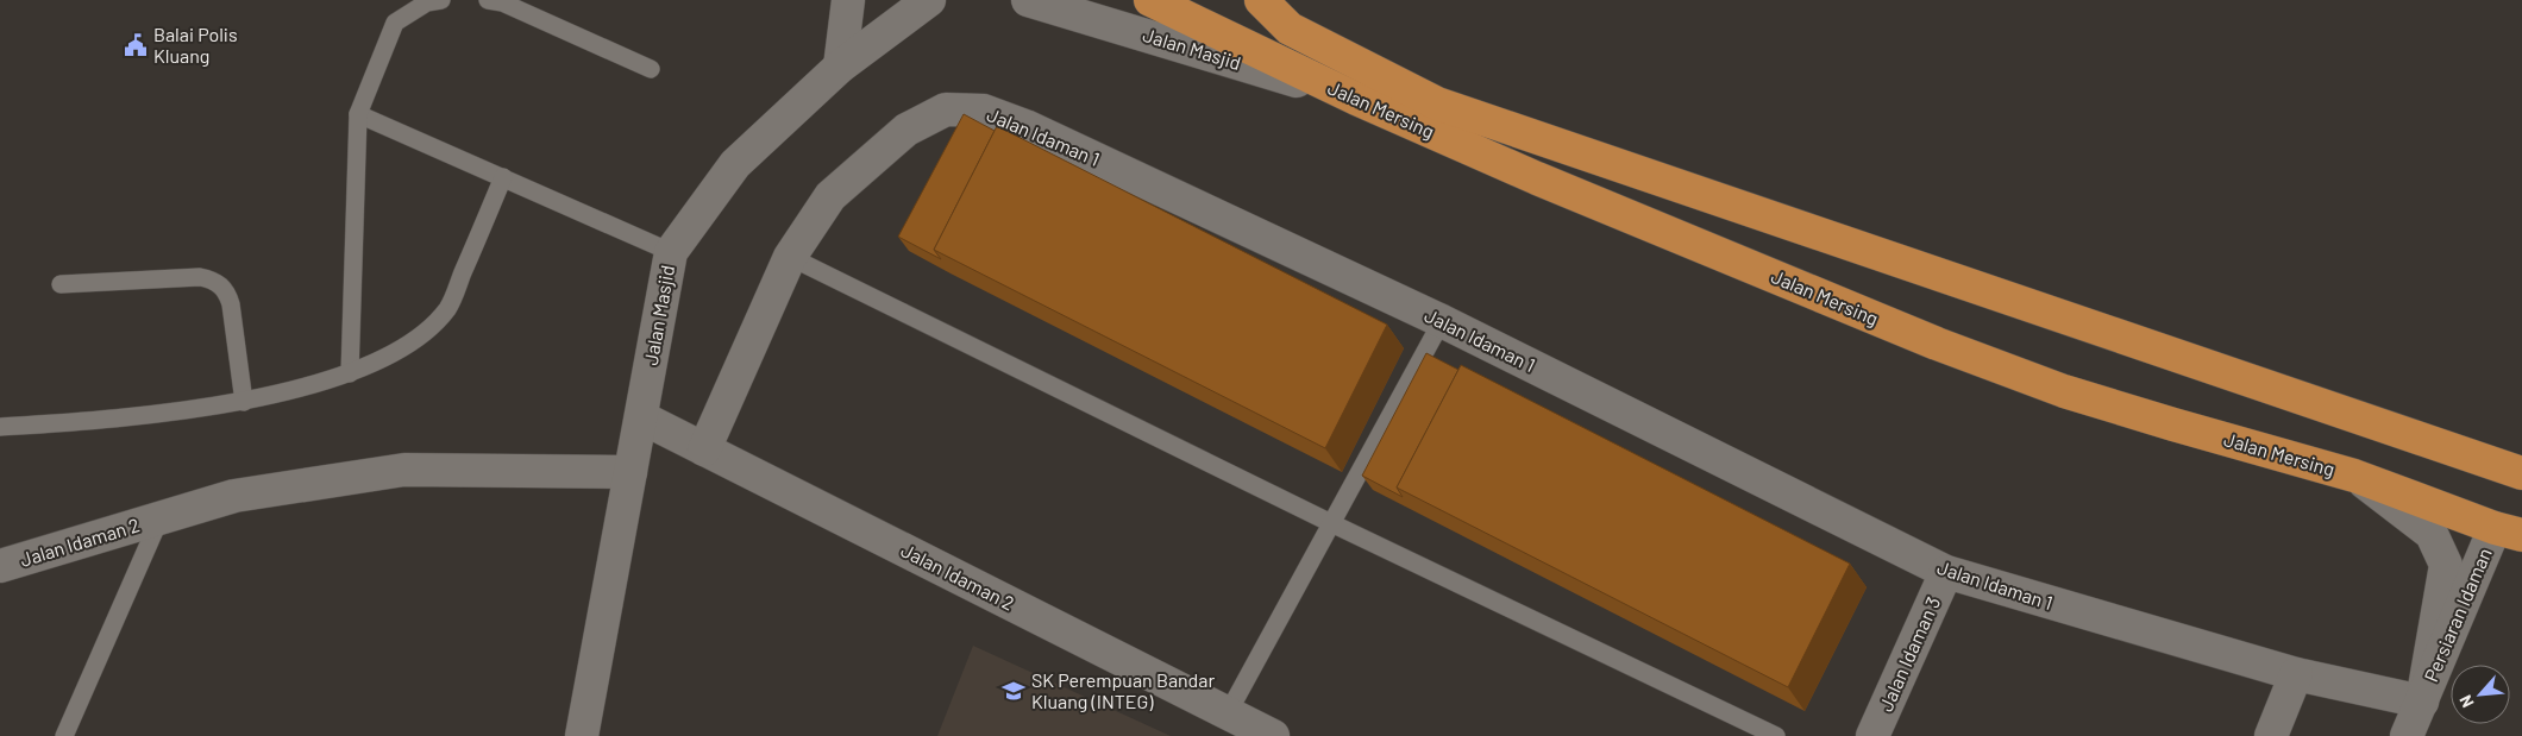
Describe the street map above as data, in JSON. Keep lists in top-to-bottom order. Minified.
{"streets":{"highway":["Jalan Mersing"],"street":["Jalan Masjid","Jalan Idaman 1","Jalan Idaman 2","Persiaran Idaman","Jalan Idaman 3"]},"crossings":[["Jalan Masjid","Jalan Mersing"],["Jalan Masjid","Jalan Idaman 2"],["Jalan Mersing","Persiaran Idaman"],["Jalan Idaman 1","Jalan Idaman 2"],["Jalan Idaman 1","Persiaran Idaman"],["Jalan Idaman 1","Jalan Idaman 3"]],"places":{"public building":["Balai Polis Kluang"],"school or university":["SK Perempuan Bandar Kluang (INTEG)"]},"north":"bottom left"}
